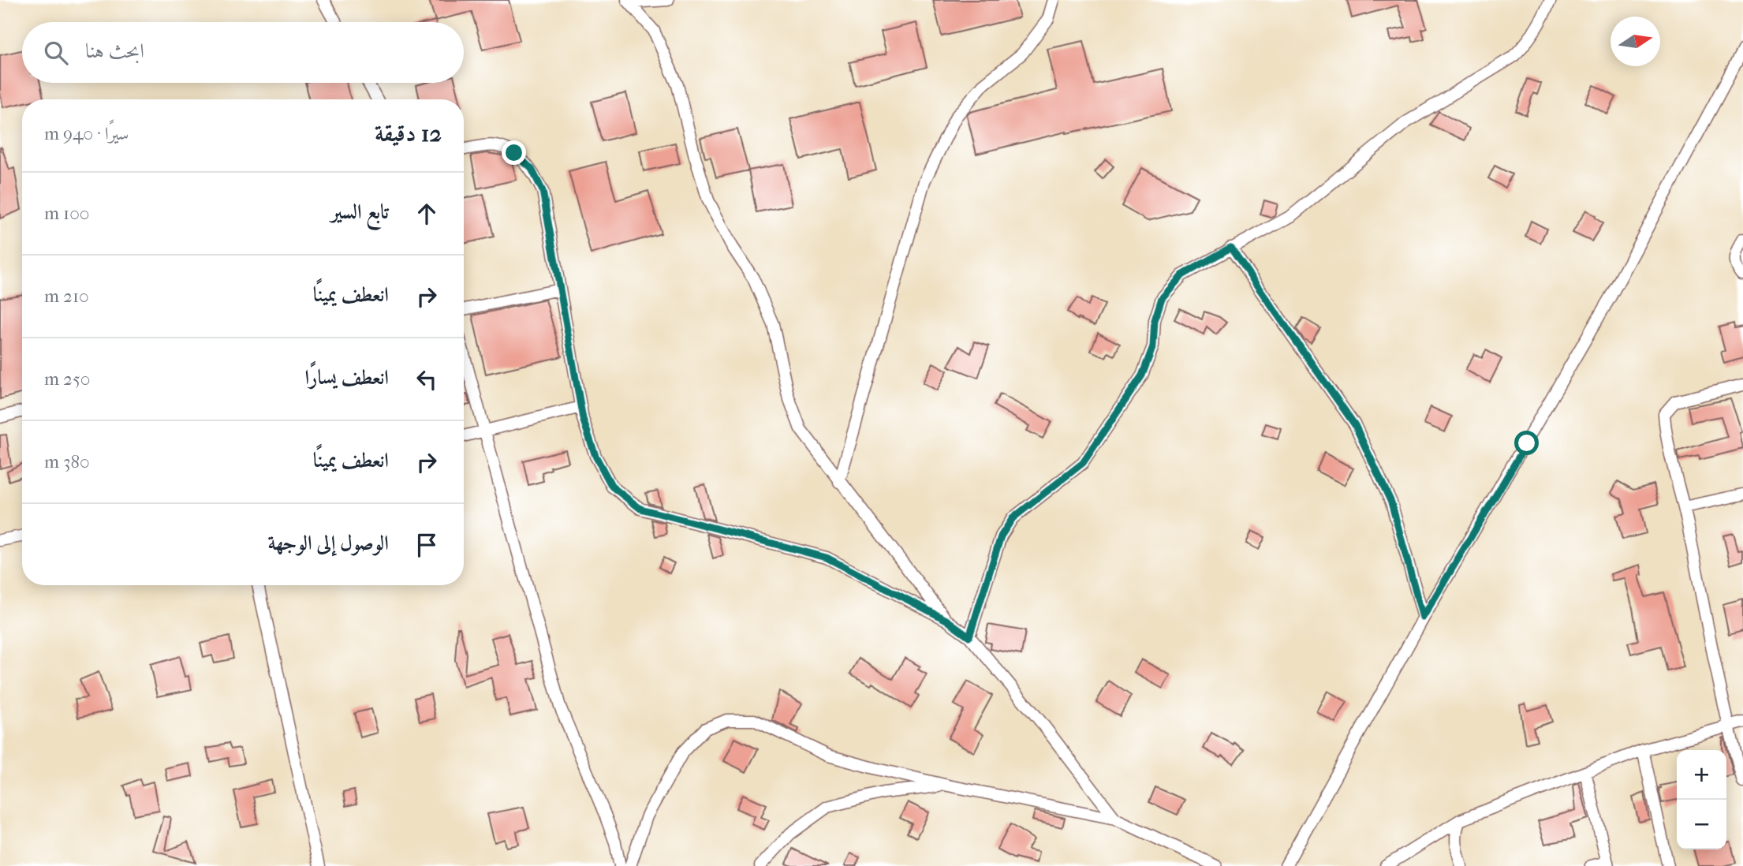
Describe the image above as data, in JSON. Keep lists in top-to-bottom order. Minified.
{"north":"right","page":{"search":"ابحث هنا","heading":["12 دقيقة","سيرًا · 940 m"],"list":[["تابع السير","100 m"],["انعطف يمينًا","210 m"],["انعطف يسارًا","250 m"],["انعطف يمينًا","380 m"],"الوصول إلى الوجهة"],"map_buttons":["+","−"]}}
